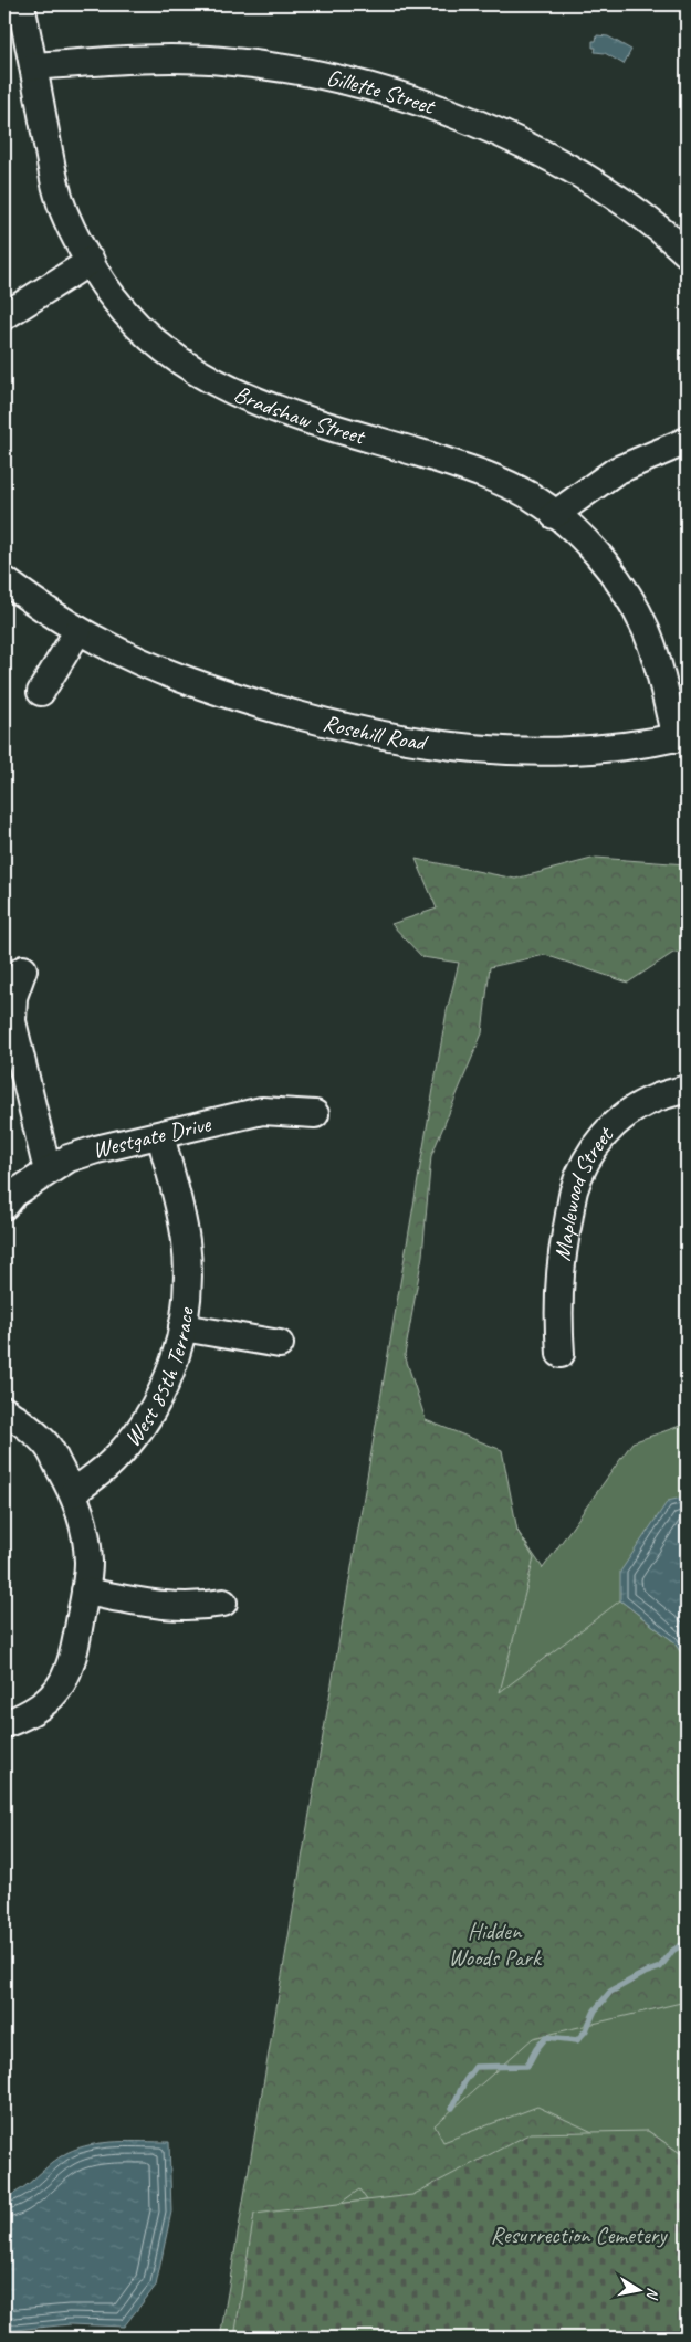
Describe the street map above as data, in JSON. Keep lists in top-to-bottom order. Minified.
{"streets":{"street":["Gillette Street","Bradshaw Street","Rosehill Road","Westgate Drive","Maplewood Street","West 85th Terrace"]},"crossings":[["Gillette Street","Bradshaw Street"],["Bradshaw Street","Rosehill Road"],["Westgate Drive","West 85th Terrace"]],"parks":["Hidden Woods Park","Resurrection Cemetery"],"north":"right"}
